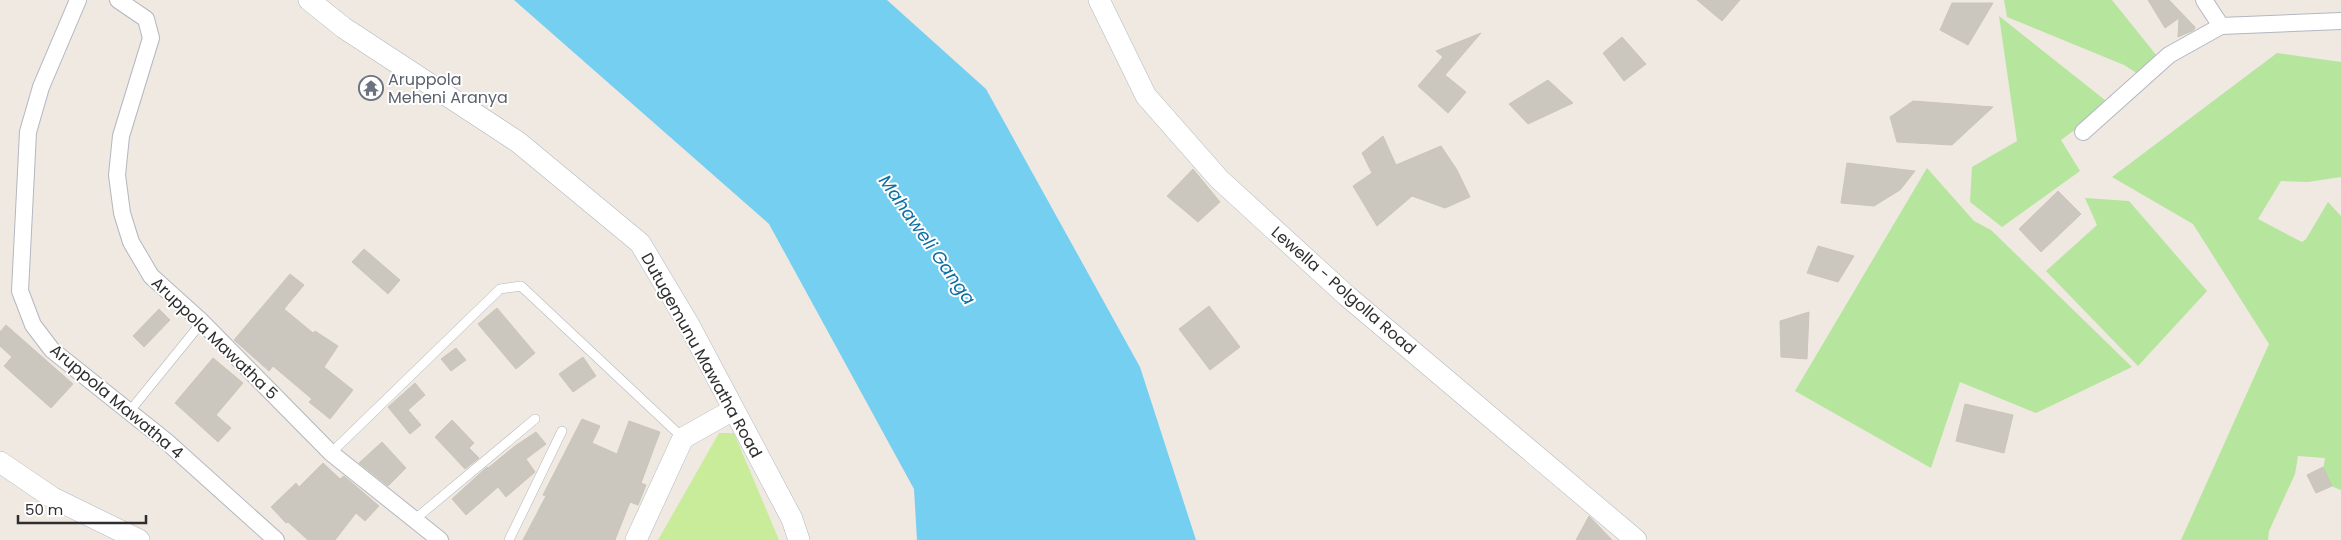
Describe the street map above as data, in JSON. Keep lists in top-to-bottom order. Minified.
{"streets":{"street":["Lewella - Polgolla Road","Aruppola Mawatha 5","Dutugemunu Mawatha Road","Aruppola Mawatha 4"]},"water":["Mahaweli Ganga"],"places":{"temple":["Aruppola Meheni Aranya"]},"scale_bar":"50 m"}
